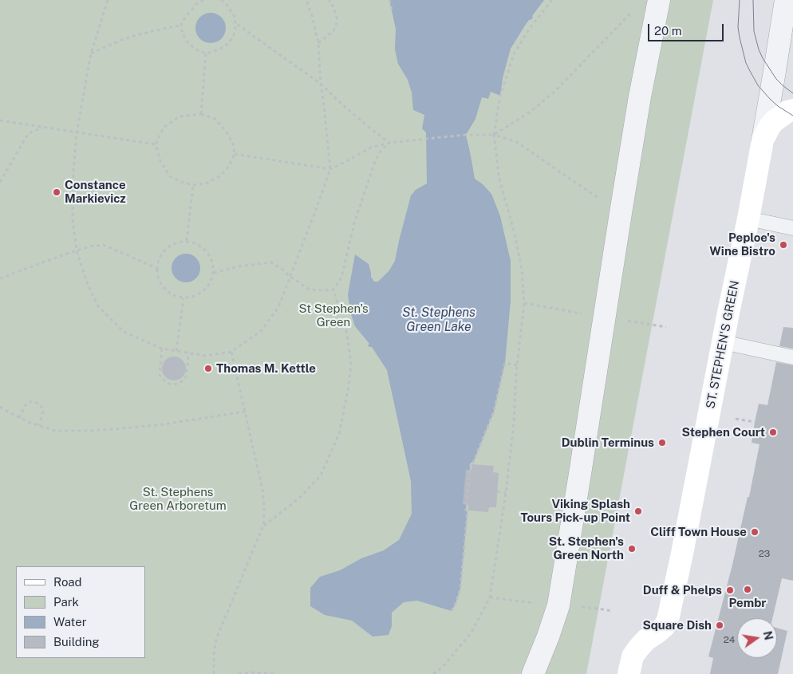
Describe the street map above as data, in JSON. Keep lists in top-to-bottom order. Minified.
{"streets":{"main road":["ST. STEPHEN'S GREEN"]},"water":["St. Stephens Green Lake"],"parks":["St Stephen's Green","St. Stephens Green Arboretum"],"places":["Constance Markievicz","Peploe's Wine Bistro","Thomas M. Kettle","Stephen Court","Dublin Terminus","Viking Splash Tours Pick-up Point","Cliff Town House","St. Stephen's Green North","Pembr","Duff & Phelps","Square Dish"],"house_numbers":["23","24"],"legend":["Road","Park","Water","Building"],"scale_bar":"20 m","north":"right"}
